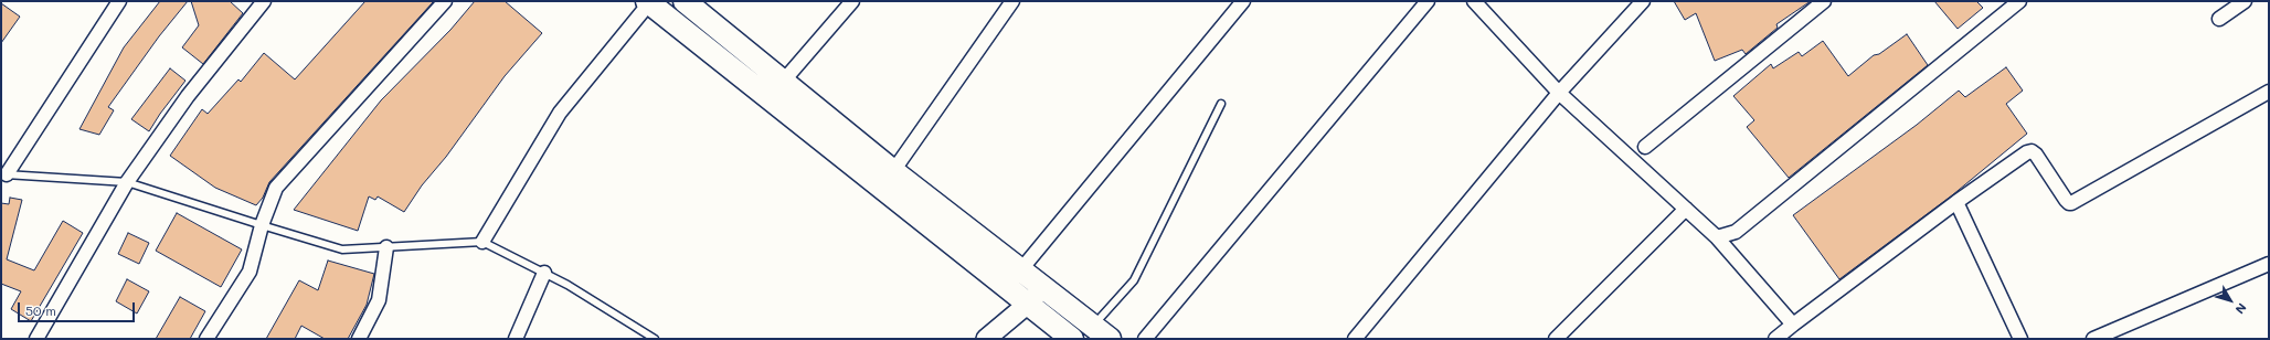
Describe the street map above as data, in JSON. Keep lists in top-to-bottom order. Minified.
{"scale_bar":"50 m","north":"bottom right"}
